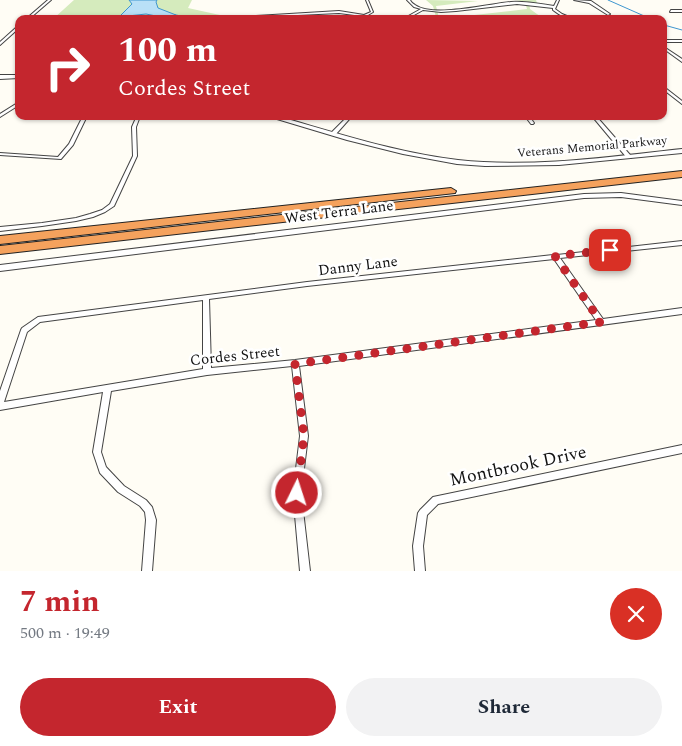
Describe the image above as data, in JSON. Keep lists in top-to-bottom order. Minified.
{"streets":{"street":["Veterans Memorial Parkway","West Terra Lane","Danny Lane","Cordes Street","Montbrook Drive"]},"page":{"turn":["100 m","Cordes Street"],"heading":["7 min","500 m · 19:49"],"buttons":["Exit","Share"]}}
